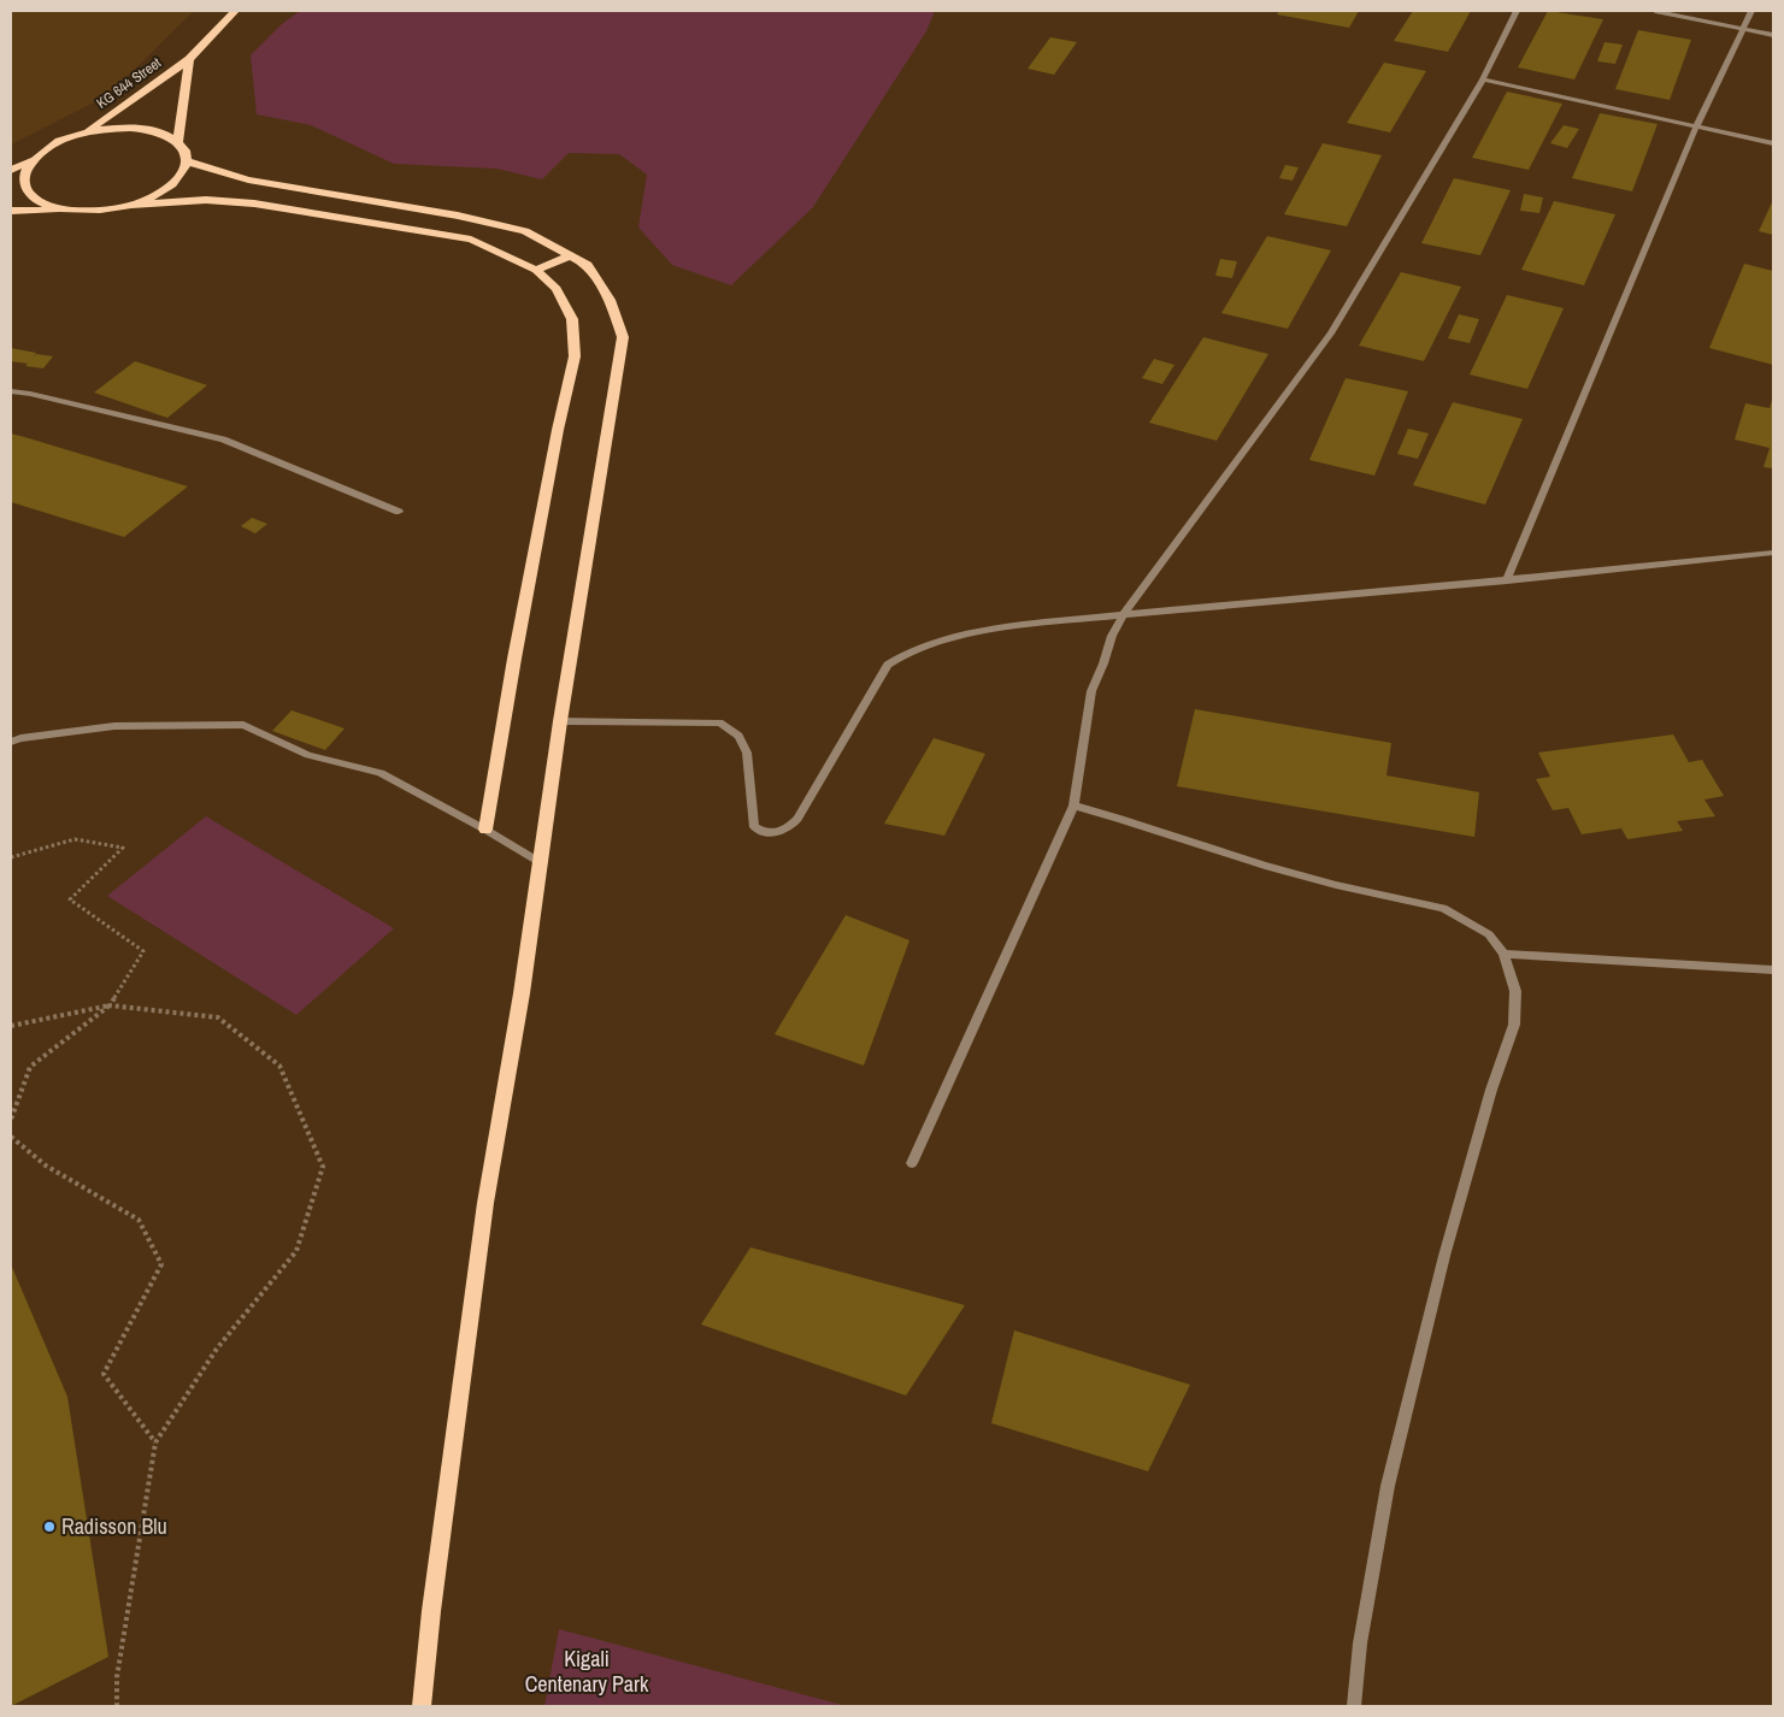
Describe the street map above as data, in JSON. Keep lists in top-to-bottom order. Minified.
{"streets":{"main road":["KG 644 Street"]},"parks":["Kigali Centenary Park"],"places":["Radisson Blu"]}
